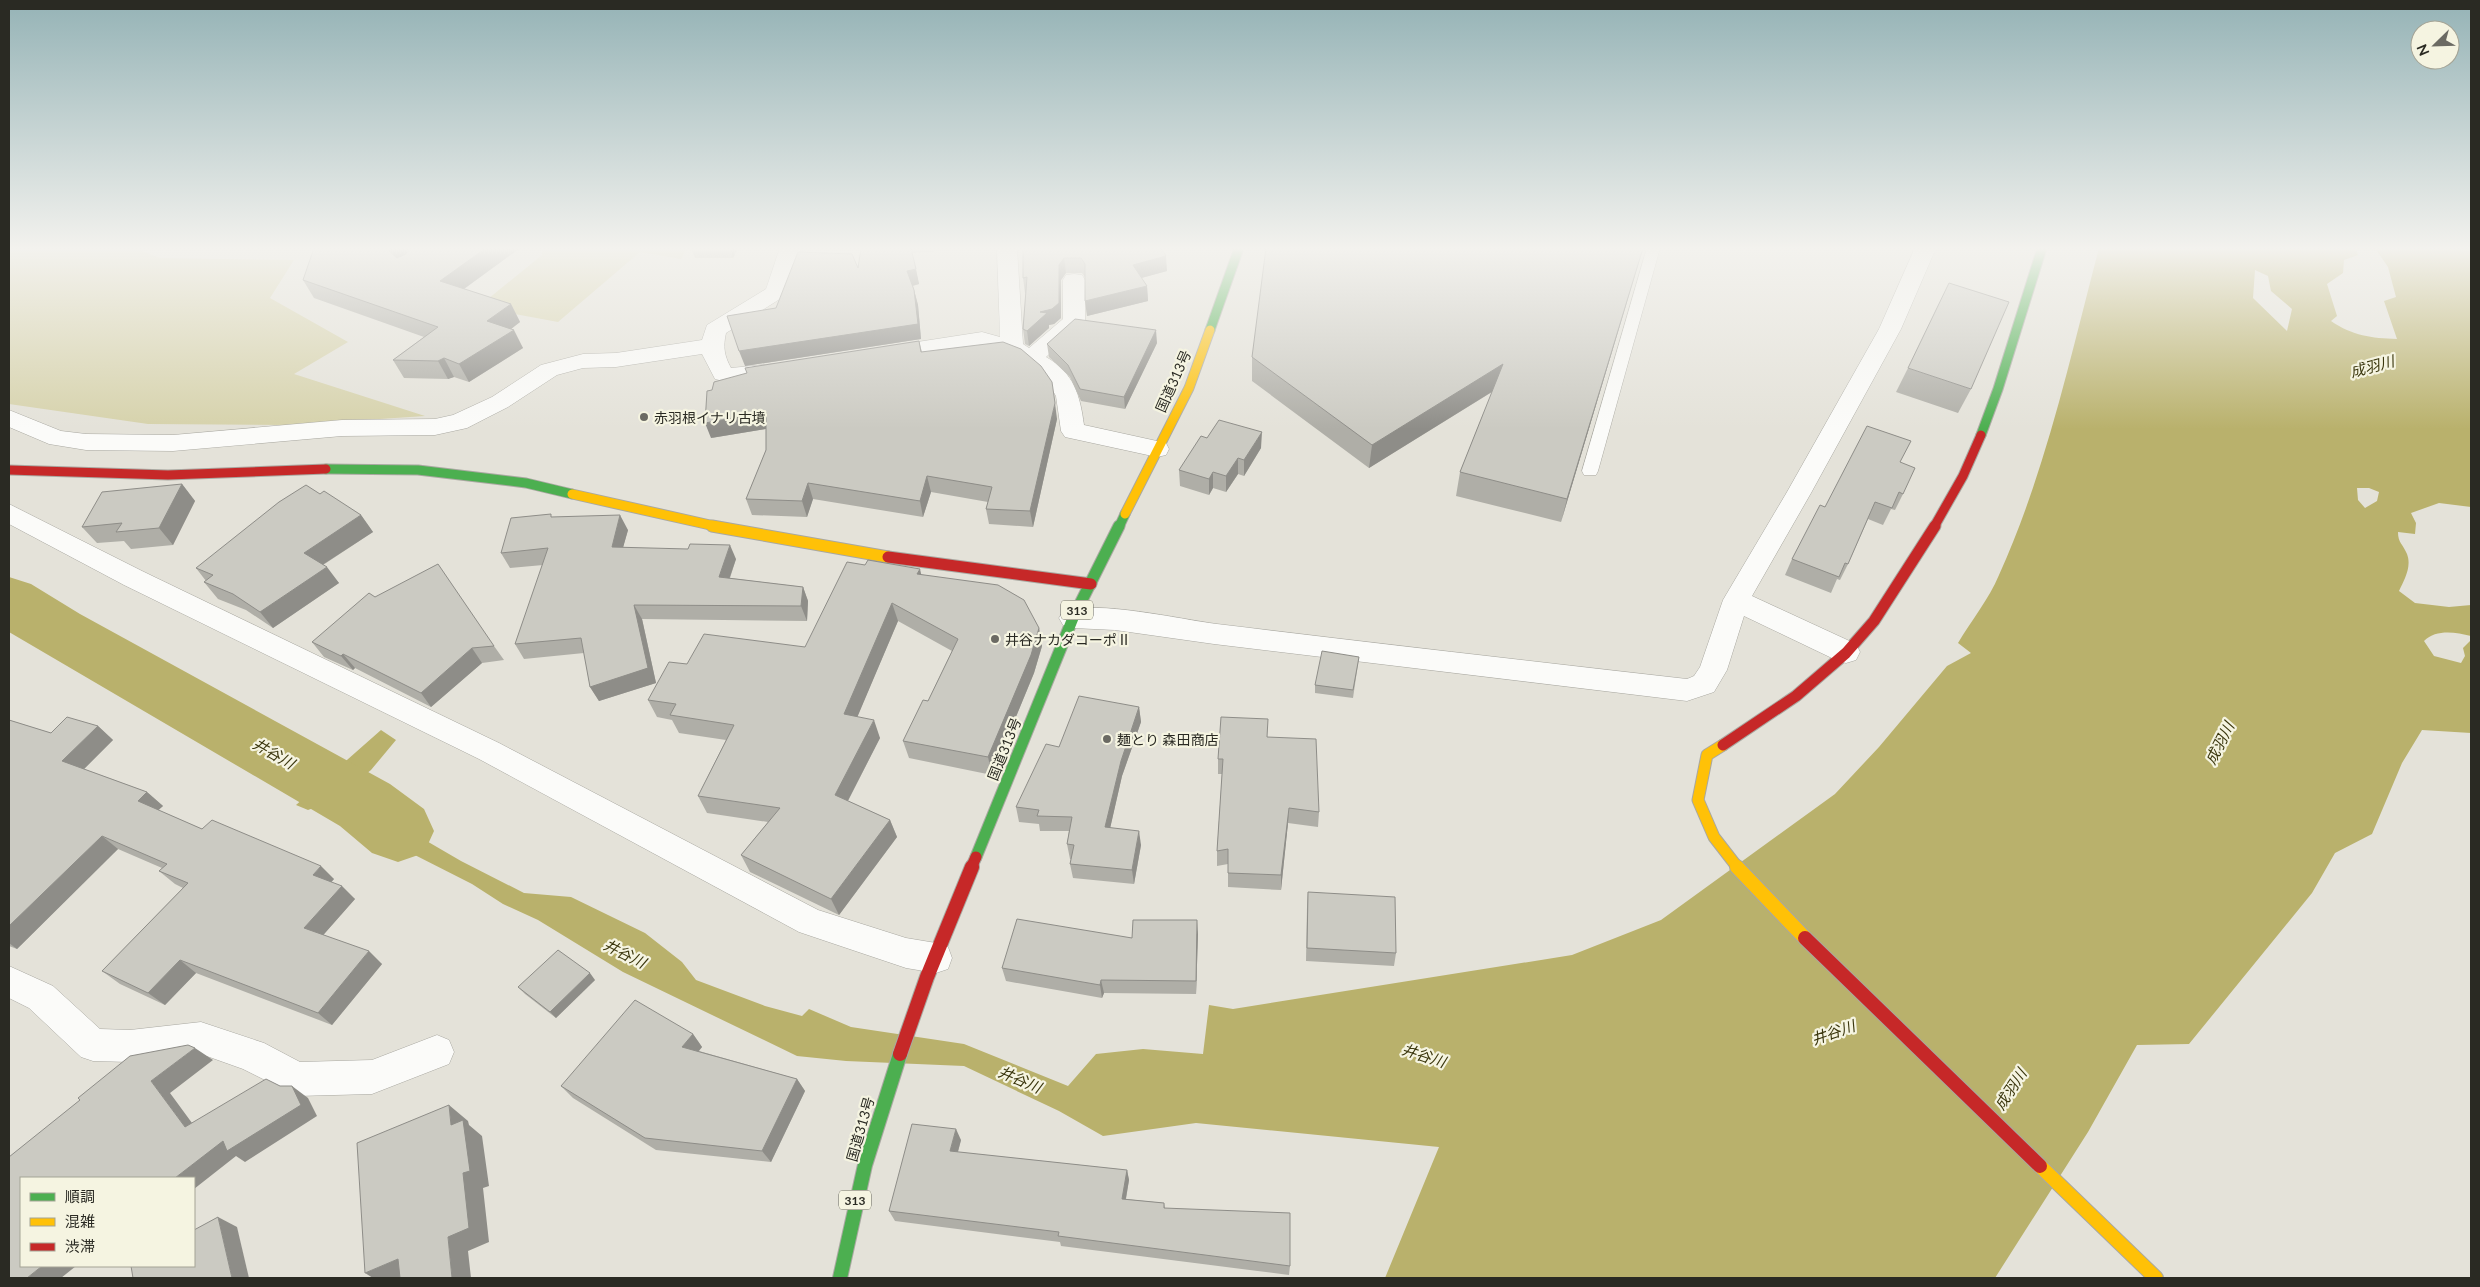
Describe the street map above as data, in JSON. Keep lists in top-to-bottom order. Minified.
{"streets":{"main road":["国道313号","313"]},"water":["成羽川","井谷川"],"places":["赤羽根イナリ古墳","井谷ナカダコーポⅡ","麺とり 森田商店"],"legend":["順調","混雑","渋滞"],"north":"bottom left"}
